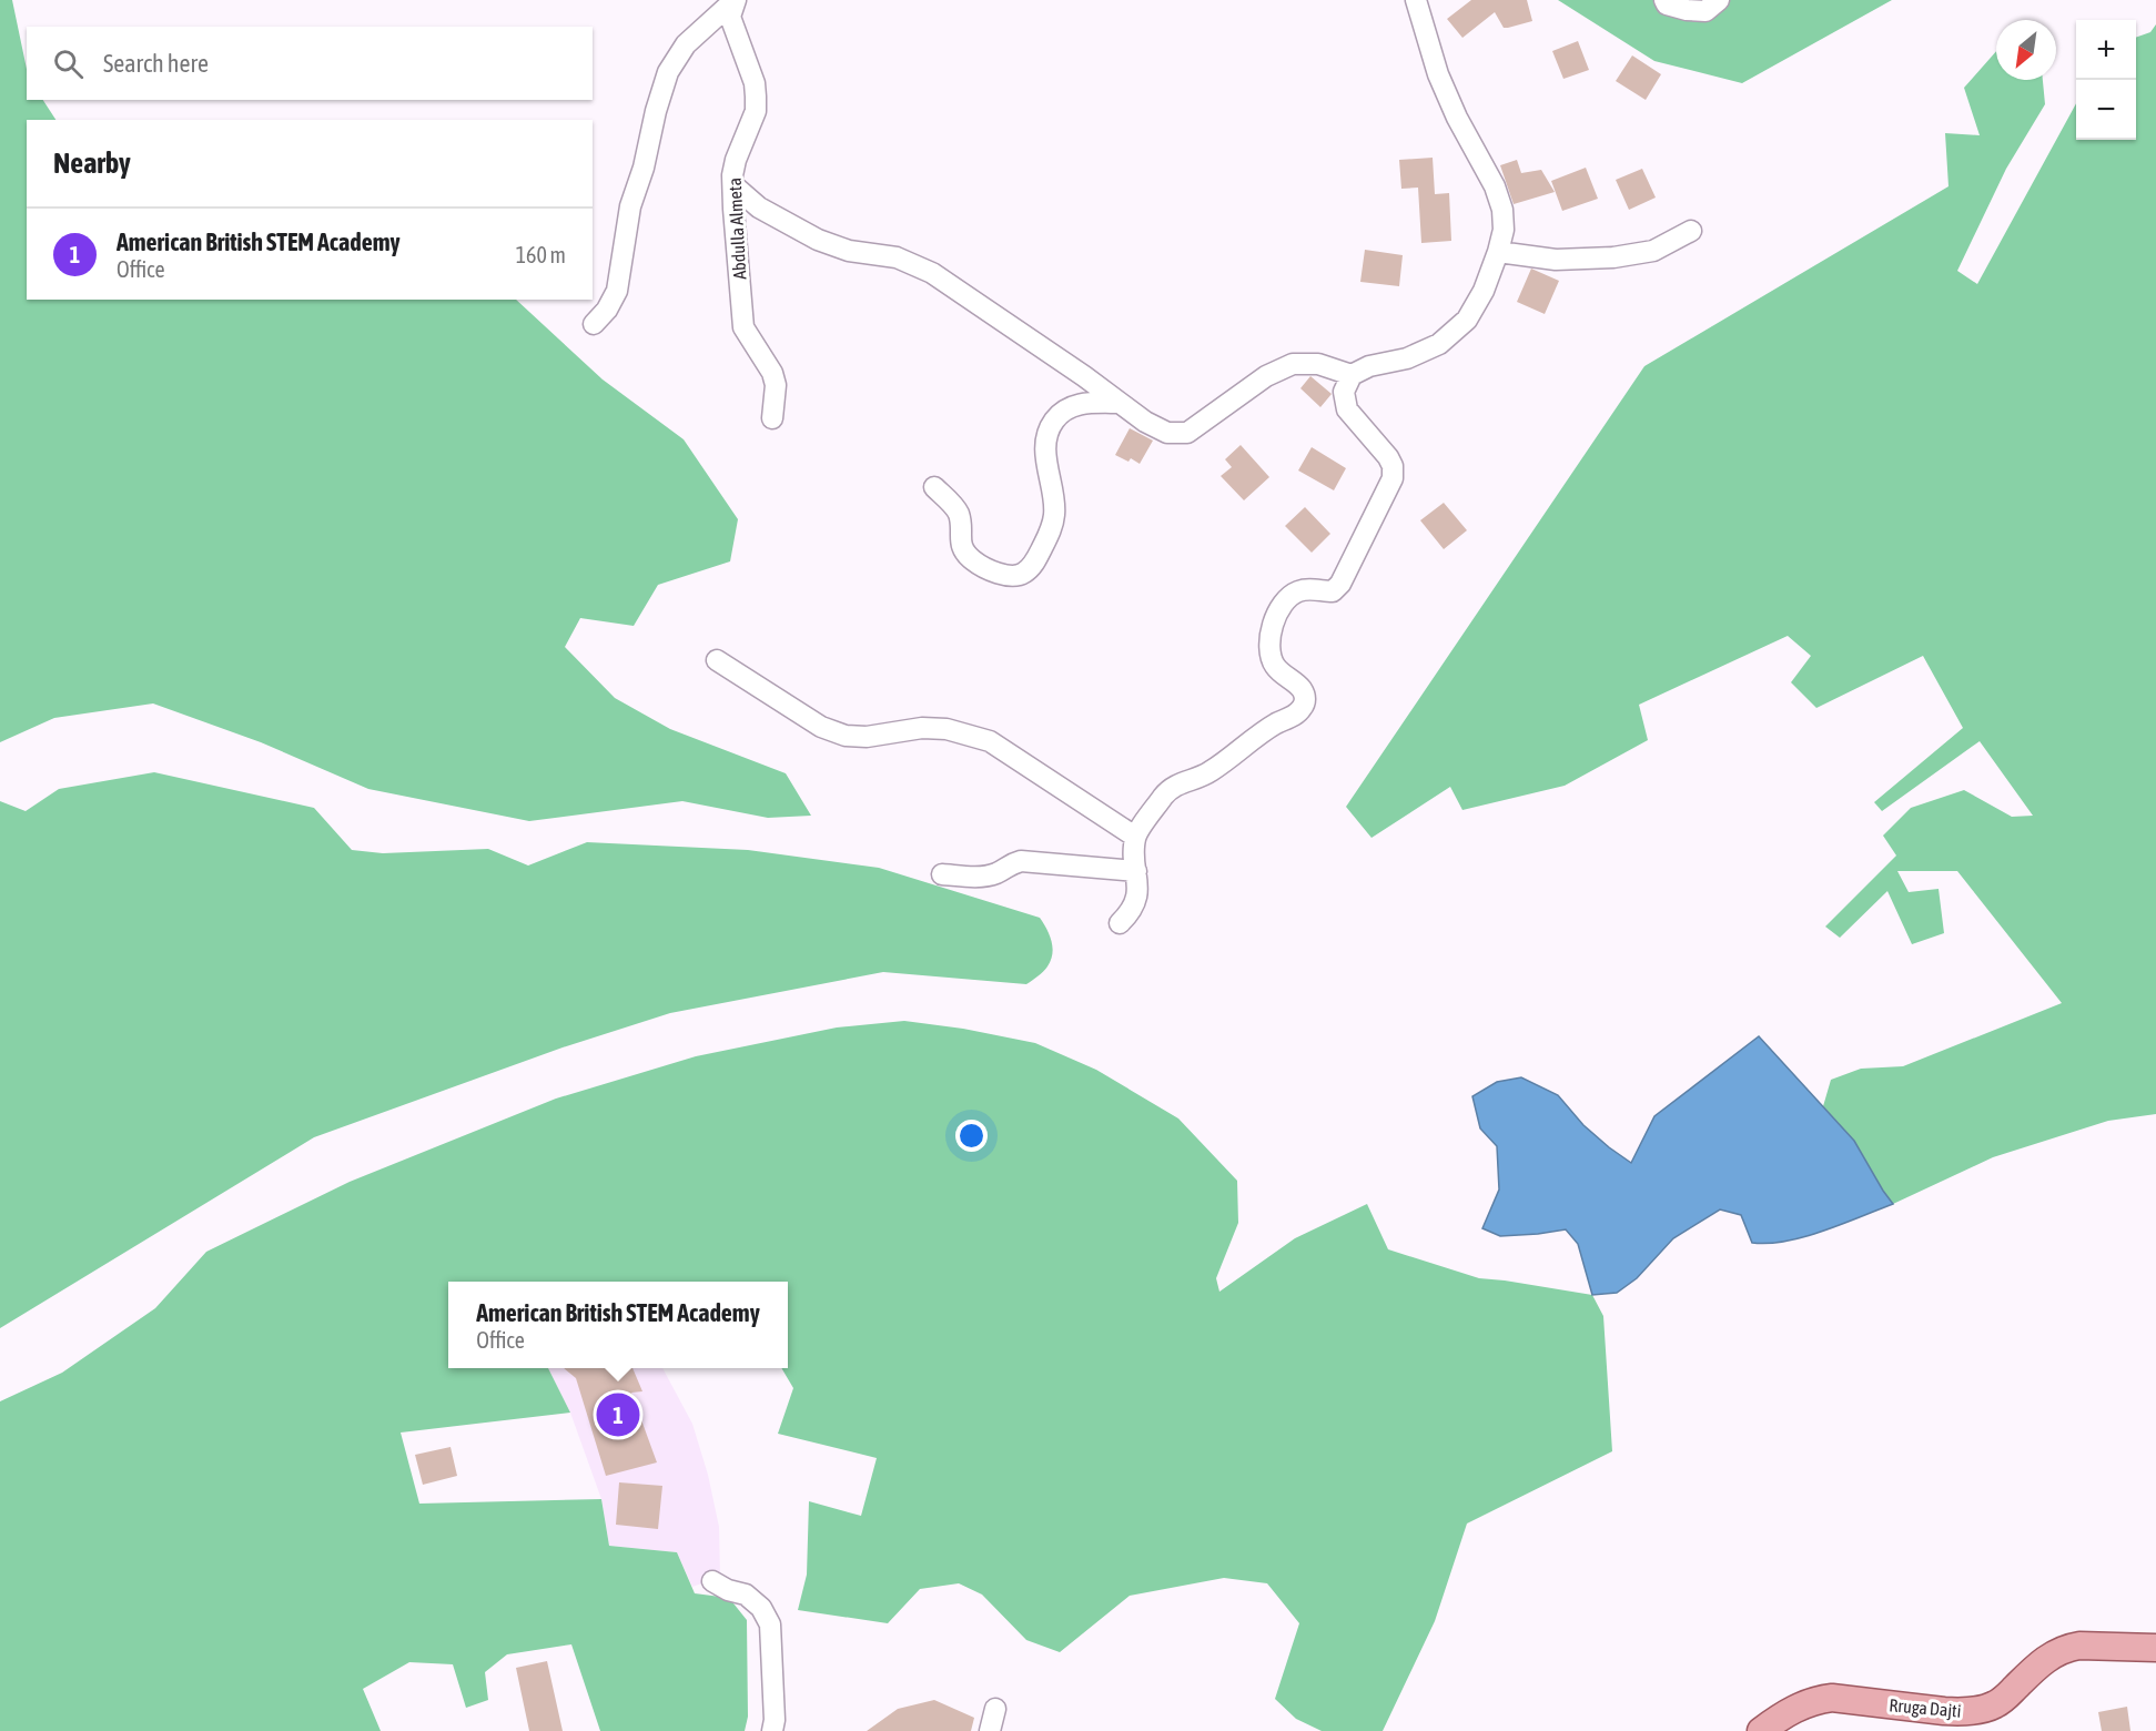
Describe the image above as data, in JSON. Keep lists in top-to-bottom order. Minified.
{"streets":{"main road":["Rruga Dajti"],"street":["Abdulla Almeta"]},"north":"bottom left","page":{"map_buttons":["+","−"],"search":"Search here","heading":"Nearby","list":[{"mark":"1","name":"American British STEM Academy","note":"Office","value":"160 m"}],"popup":["American British STEM Academy","Office"],"pins":"1"}}
